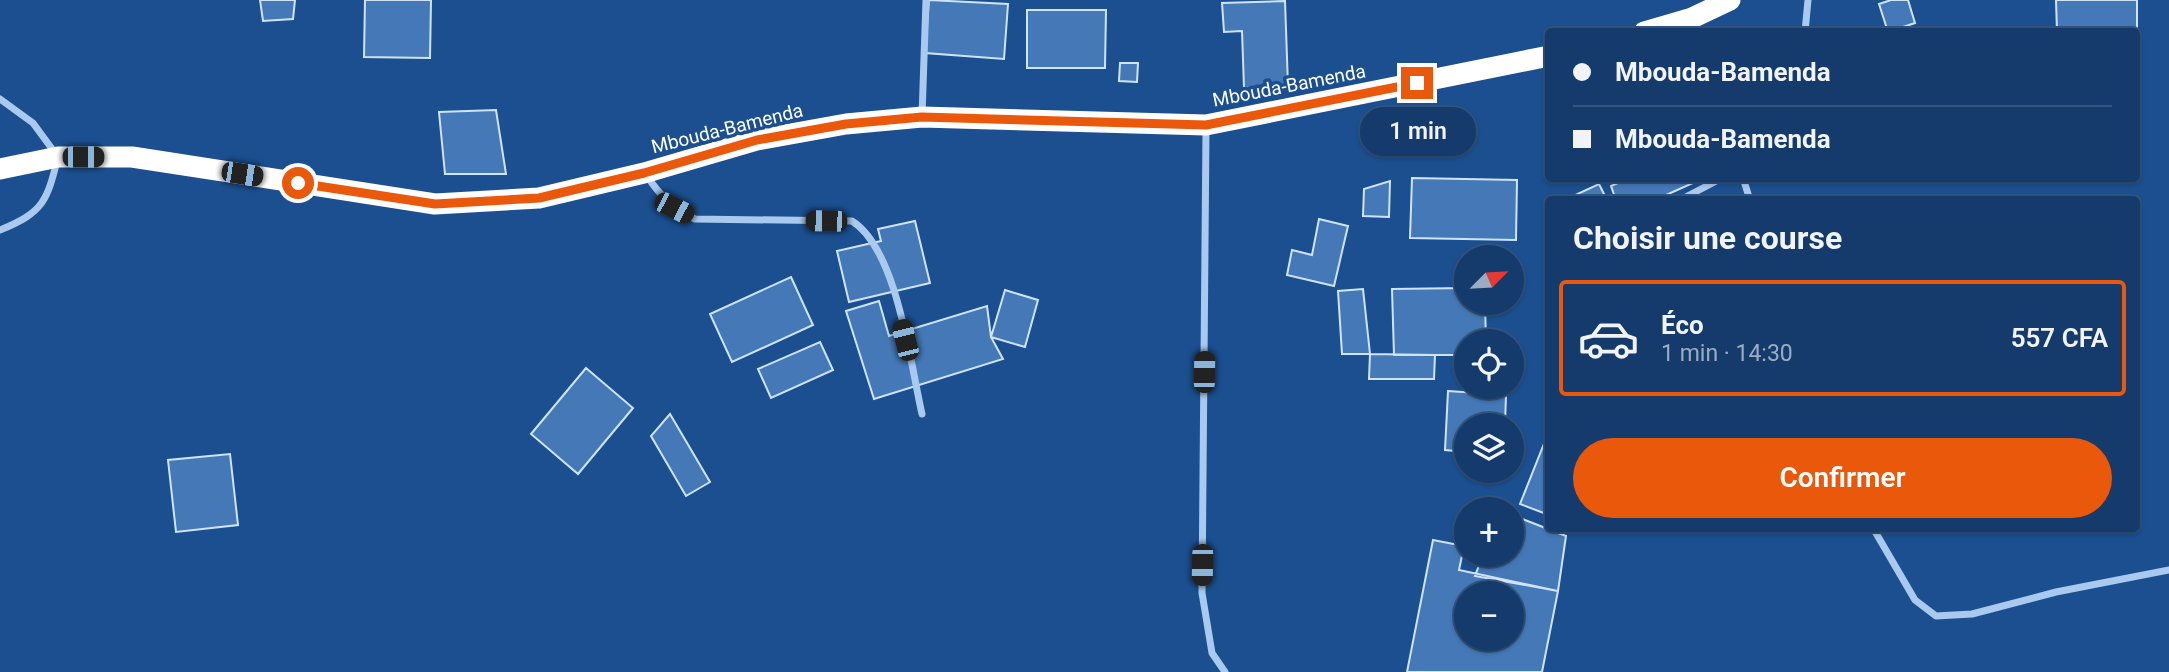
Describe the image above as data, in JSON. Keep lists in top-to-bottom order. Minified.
{"streets":{"highway":["Mbouda-Bamenda"]},"north":"top right","page":{"banner":["Mbouda-Bamenda","Mbouda-Bamenda"],"bubble":"1 min","heading":"Choisir une course","map_buttons":["+","−"],"list":[{"name":"Éco","note":"1 min · 14:30","value":"557 CFA"}],"buttons":"Confirmer"}}
